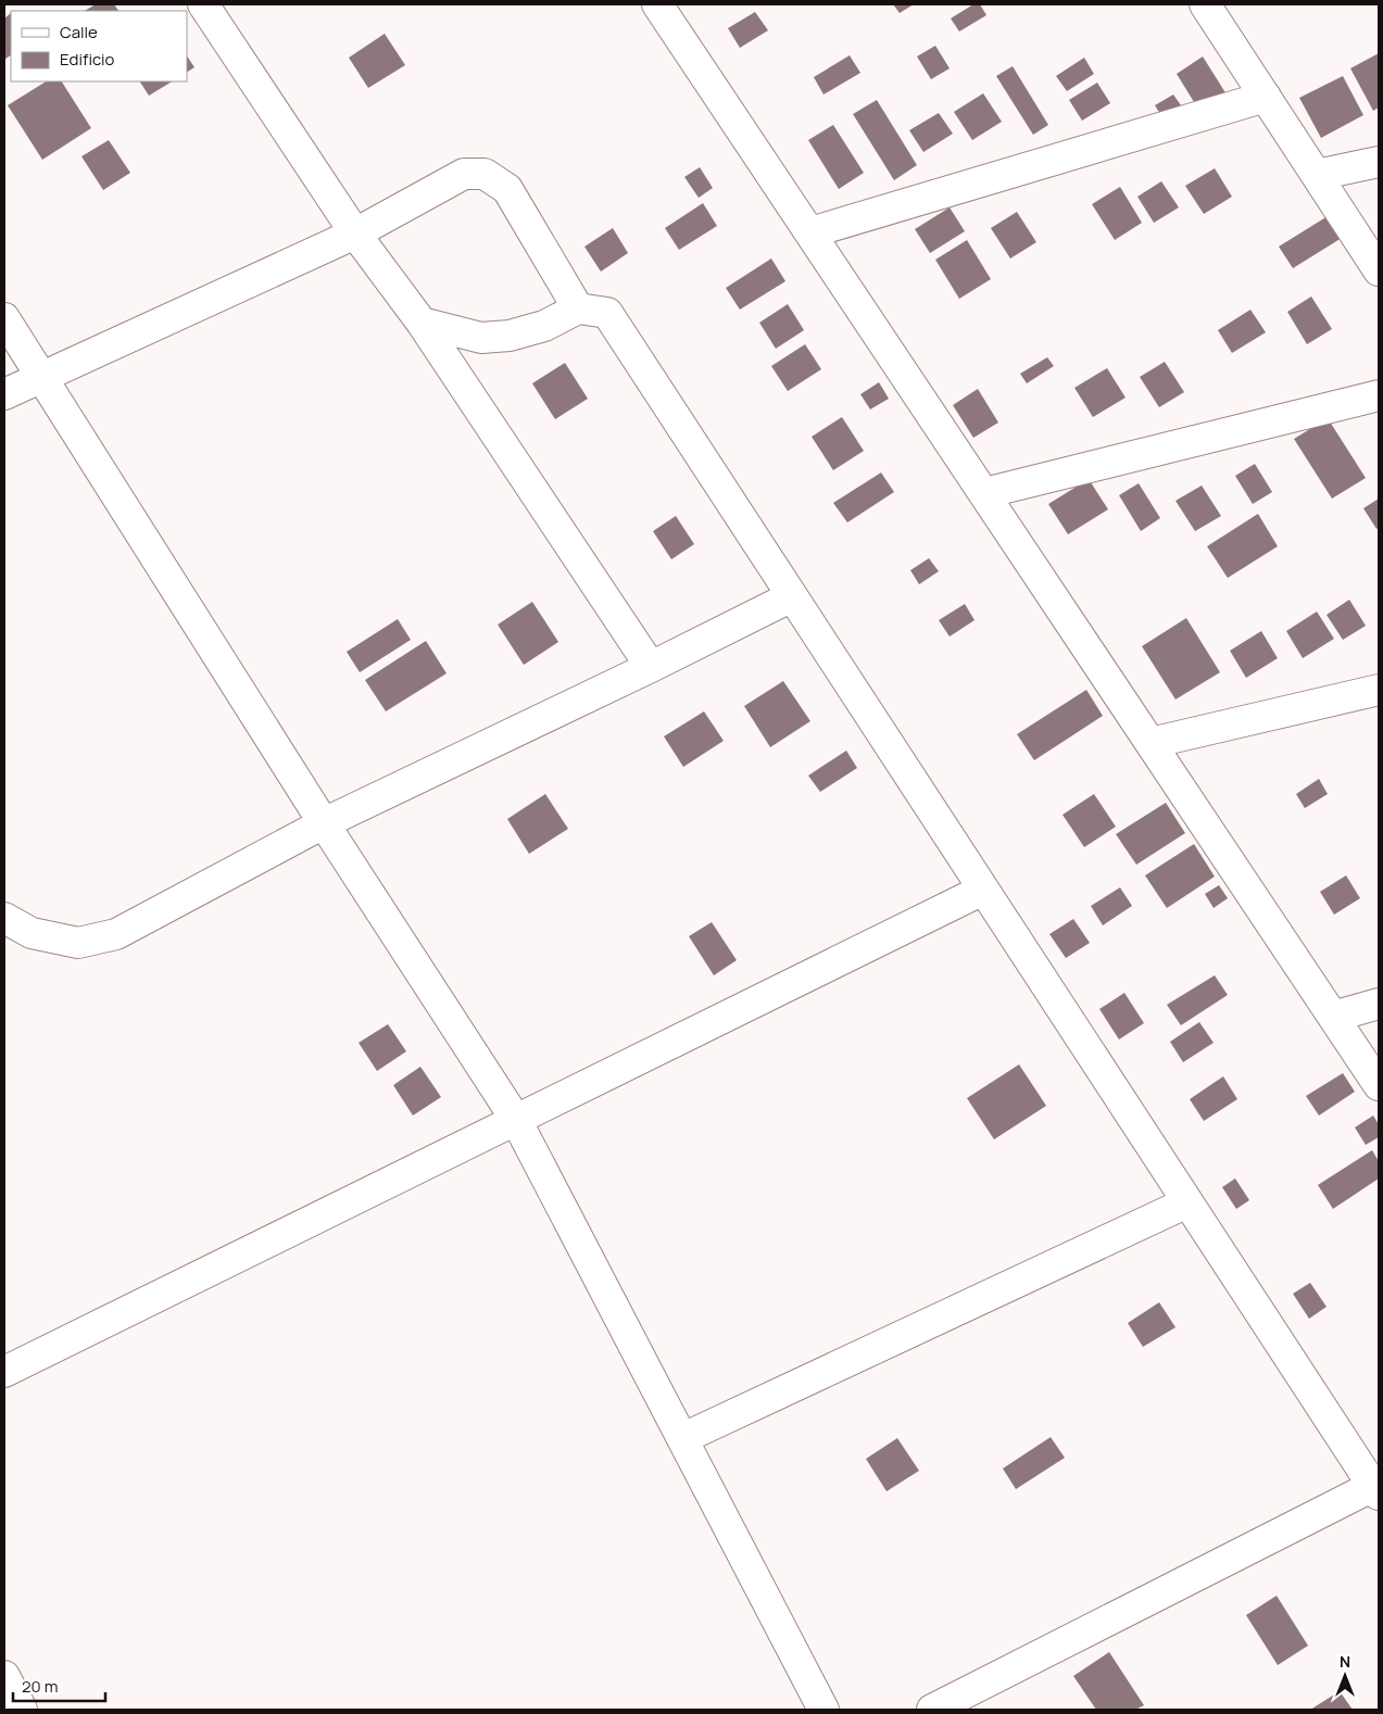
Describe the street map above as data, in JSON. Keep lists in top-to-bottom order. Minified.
{"legend":["Calle","Edificio"],"scale_bar":"20 m","north":"top"}
